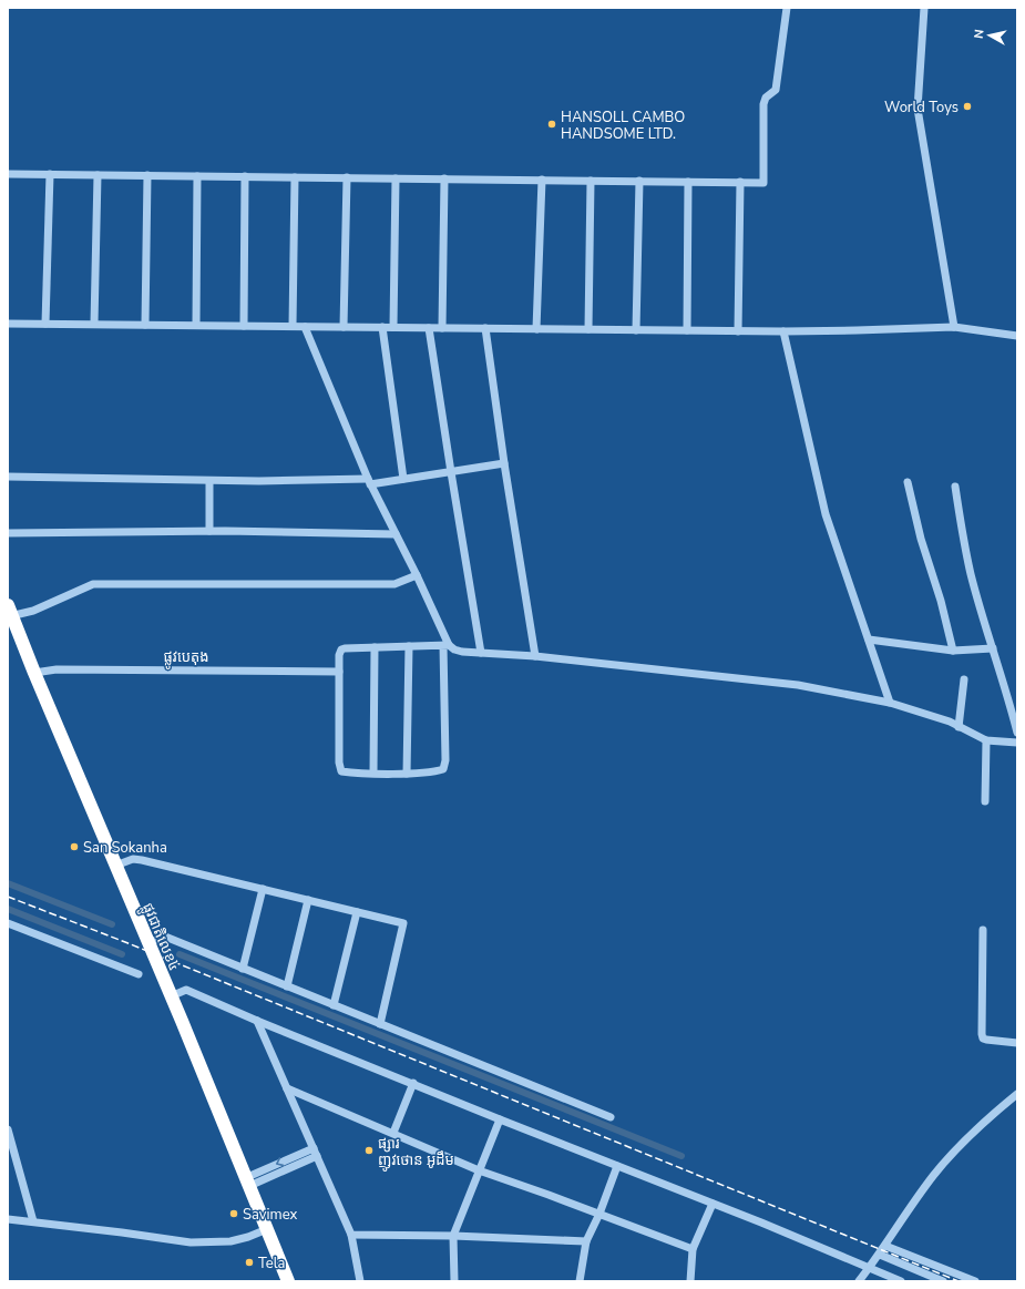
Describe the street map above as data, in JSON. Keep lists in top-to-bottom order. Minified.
{"streets":{"highway":["ផ្លូវជាតិលេខ៤"],"street":["ផ្លូវបេតុង"]},"crossings":[["ផ្លូវបេតុង","ផ្លូវជាតិលេខ៤"]],"places":["World Toys","HANSOLL CAMBO HANDSOME LTD.","San Sokanha","ផ្សារ ញូវថោន អូដឹម","Savimex","Tela"],"north":"left"}
